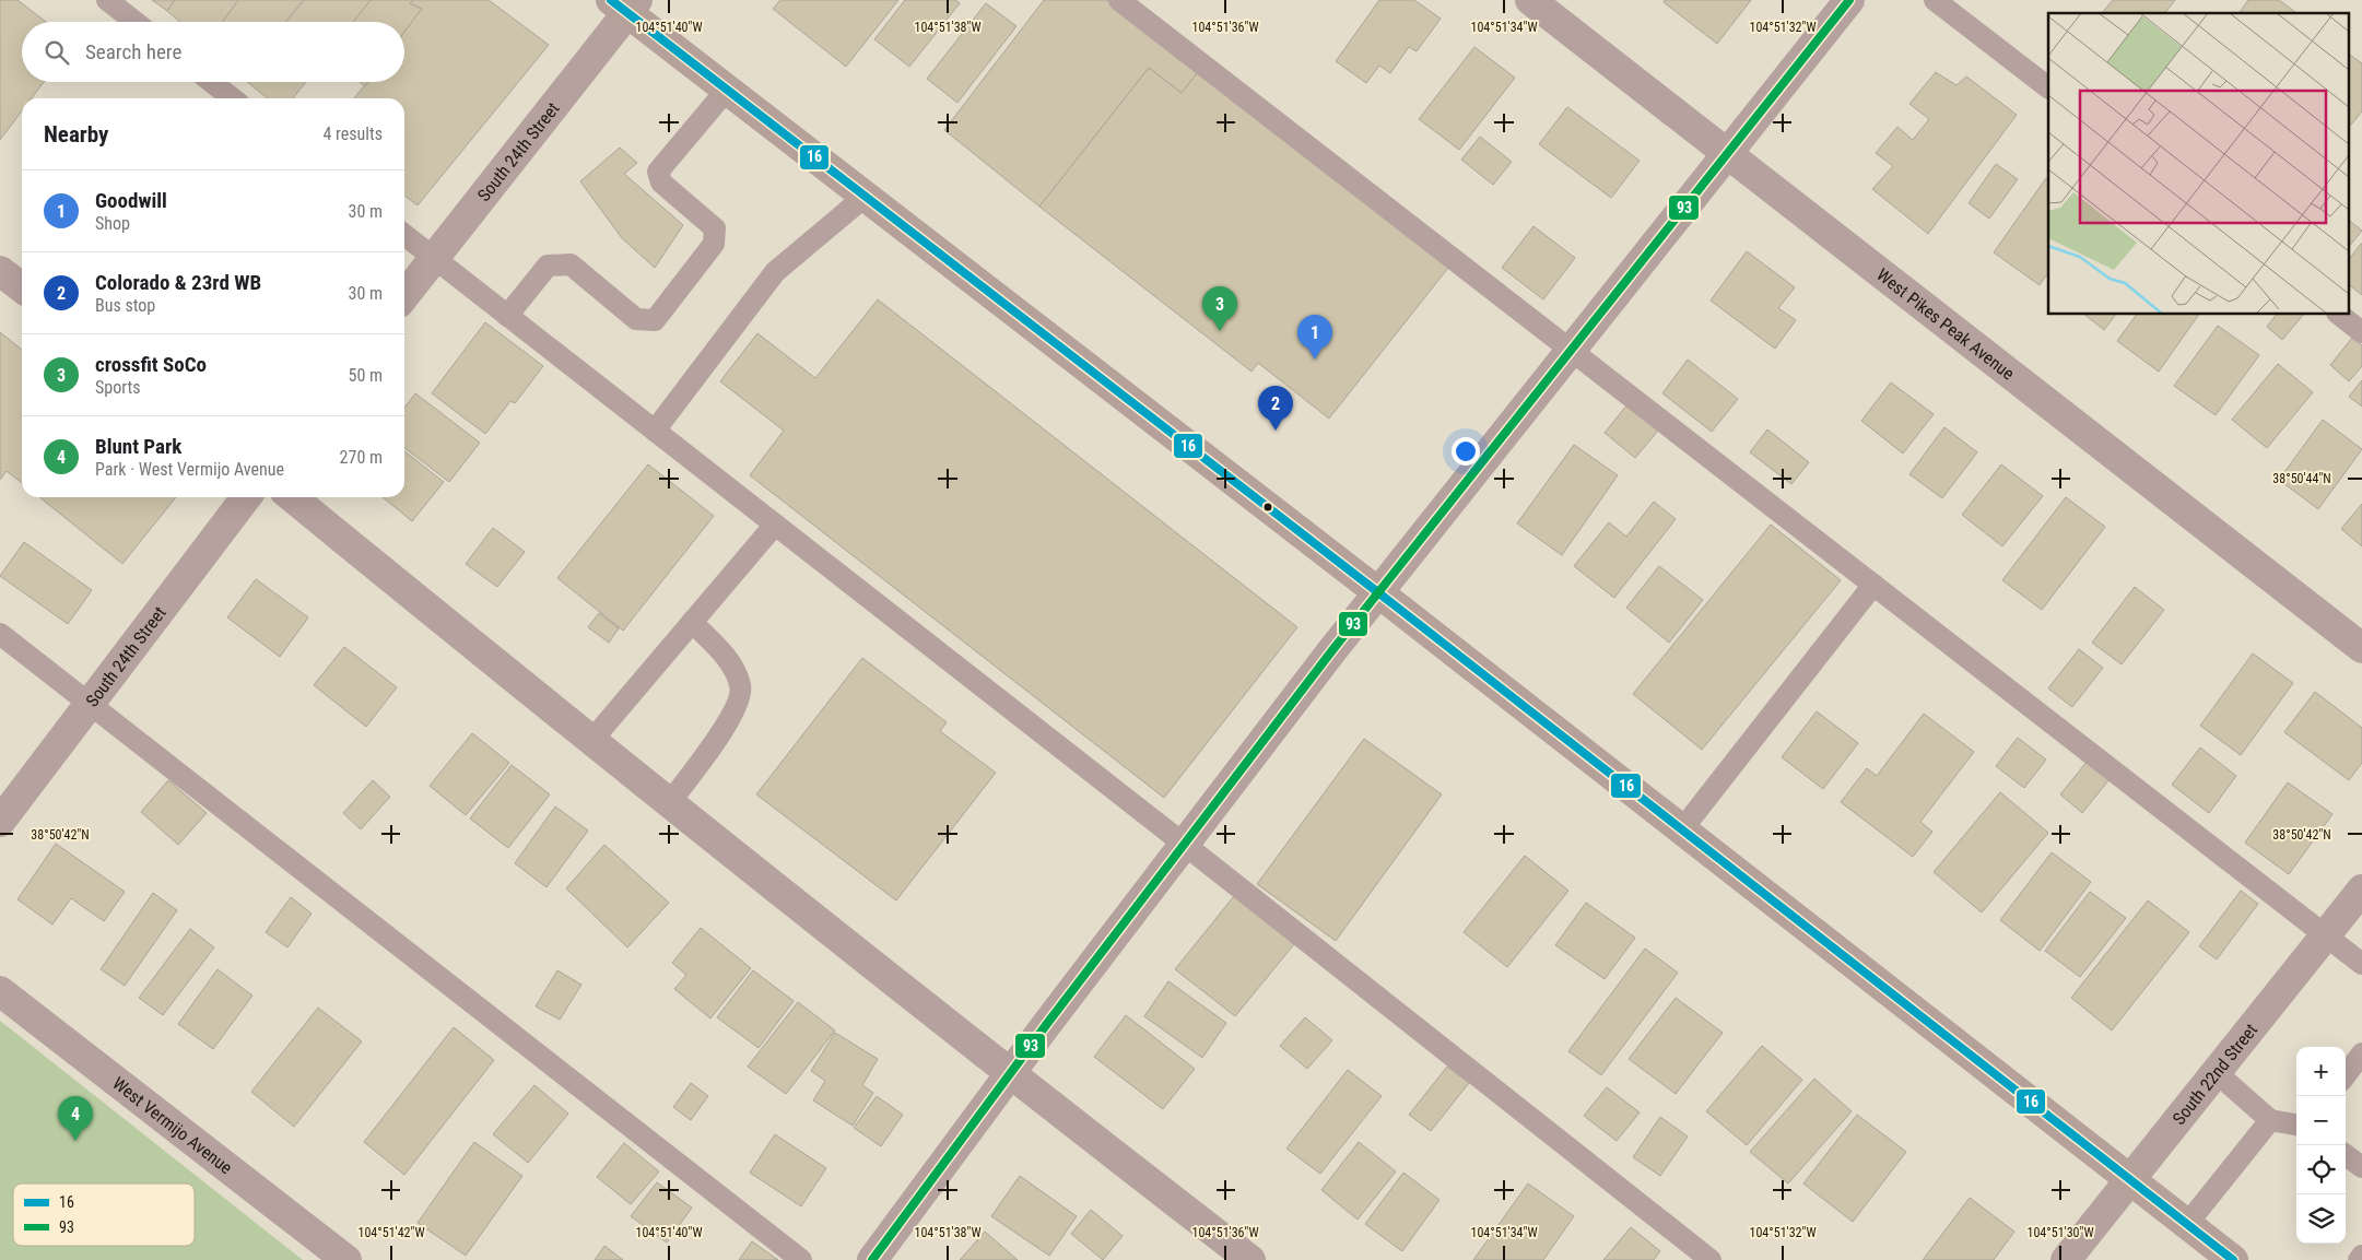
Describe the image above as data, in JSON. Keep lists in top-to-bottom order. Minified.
{"streets":{"street":["South 24th Street","West Pikes Peak Avenue","South 22nd Street","West Vermijo Avenue"]},"lines":["transit line 16","transit line 93"],"legend":["16","93"],"page":{"search":"Search here","heading":["Nearby","4 results"],"list":[{"mark":"1","name":"Goodwill","note":"Shop","value":"30 m"},{"mark":"2","name":"Colorado & 23rd WB","note":"Bus stop","value":"30 m"},{"mark":"3","name":"crossfit SoCo","note":"Sports","value":"50 m"},{"mark":"4","name":"Blunt Park","note":"Park · West Vermijo Avenue","value":"270 m"}],"pins":["3","1","2","4"],"map_buttons":["+","−"]},"coordinates":["104°51'40\"W","104°51'38\"W","104°51'36\"W","104°51'34\"W","104°51'32\"W","38°50'44\"N","38°50'42\"N","104°51'42\"W","104°51'30\"W"]}
